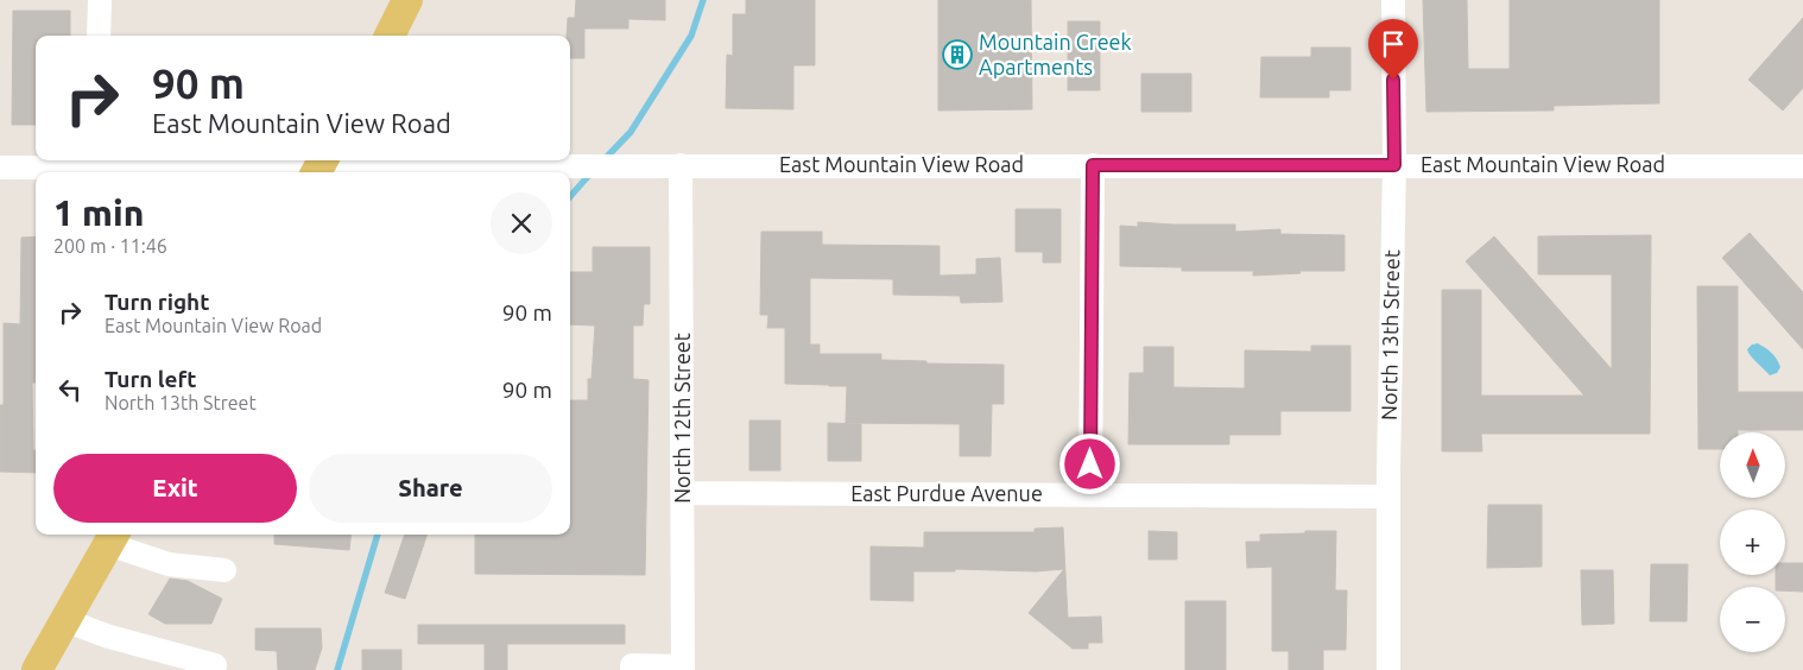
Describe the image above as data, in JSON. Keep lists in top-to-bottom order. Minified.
{"streets":{"street":["East Mountain View Road","North 13th Street","North 12th Street","East Purdue Avenue"]},"crossings":[["East Mountain View Road","North 13th Street"],["East Mountain View Road","North 12th Street"],["North 13th Street","East Purdue Avenue"],["North 12th Street","East Purdue Avenue"]],"places":{"building":["Mountain Creek Apartments"]},"north":"top","page":{"turn":["90 m","East Mountain View Road"],"heading":["1 min","200 m · 11:46"],"list":[{"name":"Turn right","note":"East Mountain View Road","value":"90 m"},{"name":"Turn left","note":"North 13th Street","value":"90 m"}],"map_buttons":["+","−"],"buttons":["Exit","Share"]}}
